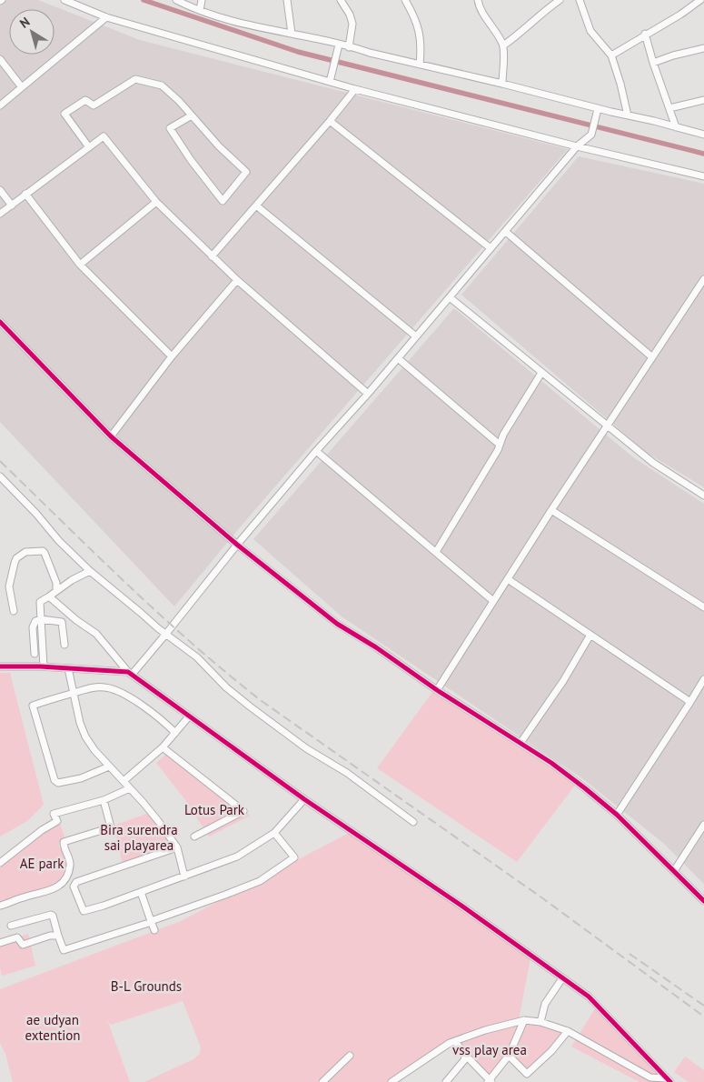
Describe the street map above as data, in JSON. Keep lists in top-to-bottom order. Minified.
{"parks":["Lotus Park","Bira surendra sai playarea","AE park","B-L Grounds","ae udyan extention","vss play area"],"north":"top left"}
